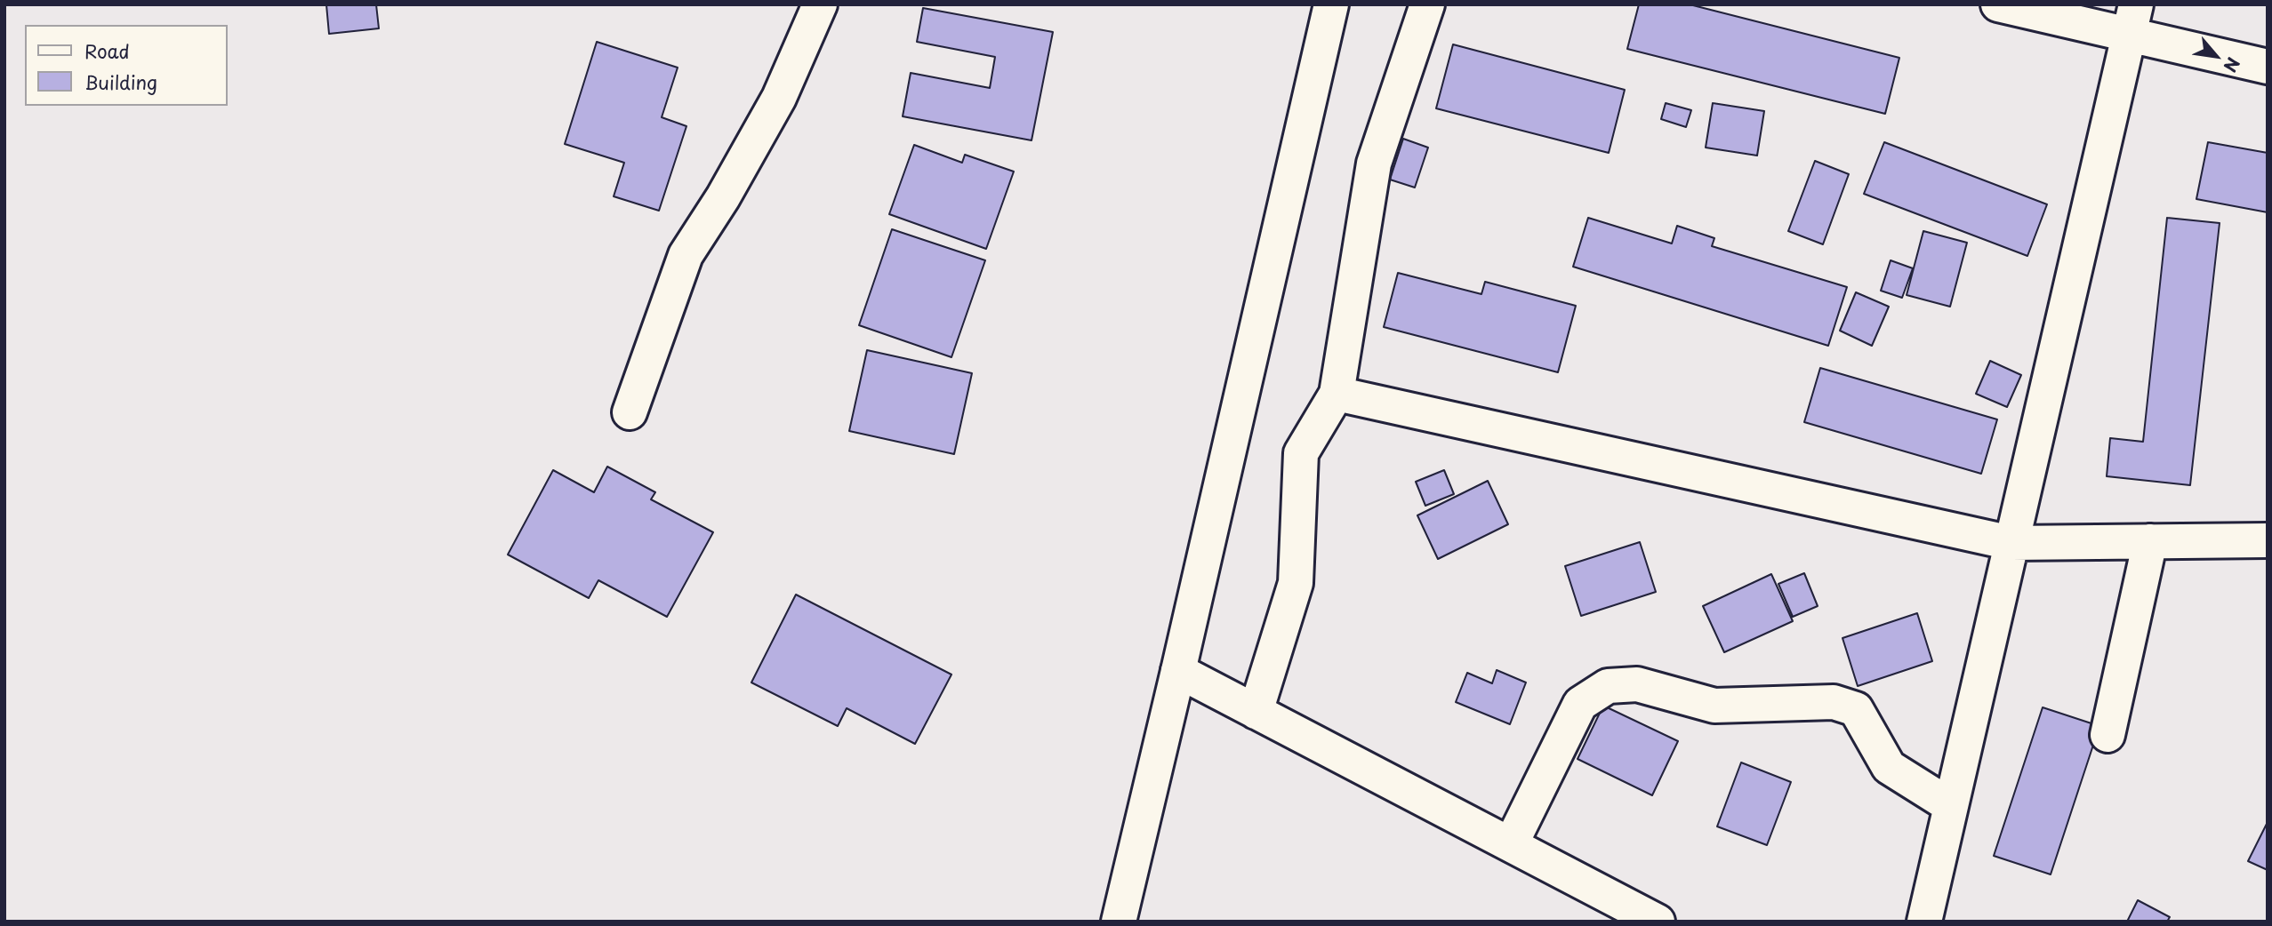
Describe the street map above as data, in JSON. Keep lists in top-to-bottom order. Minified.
{"legend":["Road","Building"],"north":"bottom right"}
